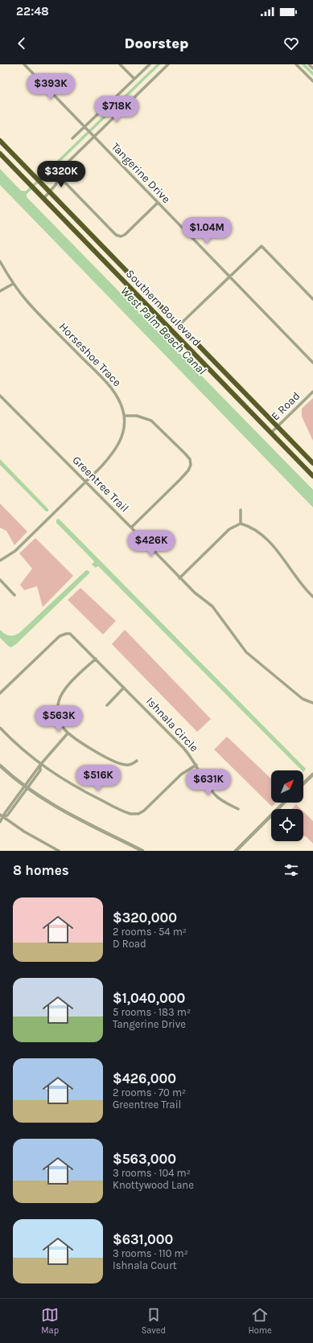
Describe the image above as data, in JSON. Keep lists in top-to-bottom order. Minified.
{"streets":{"highway":["Southern Boulevard"],"street":["Tangerine Drive","Horseshoe Trace","E Road","Greentree Trail","Ishnala Circle"]},"crossings":[["Southern Boulevard","E Road"],["Horseshoe Trace","Greentree Trail"]],"water":["West Palm Beach Canal"],"north":"top right","page":{"status":"22:48","header":"Doorstep","price":["$393K","$718K","$320K","$1.04M","$426K","$563K","$516K","$631K"],"heading":"8 homes","list":[{"name":"$320,000","note":"2 rooms · 54 m² · D Road"},{"name":"$1,040,000","note":"5 rooms · 183 m² · Tangerine Drive"},{"name":"$426,000","note":"2 rooms · 70 m² · Greentree Trail"},{"name":"$563,000","note":"3 rooms · 104 m² · Knottywood Lane"},{"name":"$631,000","note":"3 rooms · 110 m² · Ishnala Court"}],"tabs":["Map","Saved","Home"]}}
